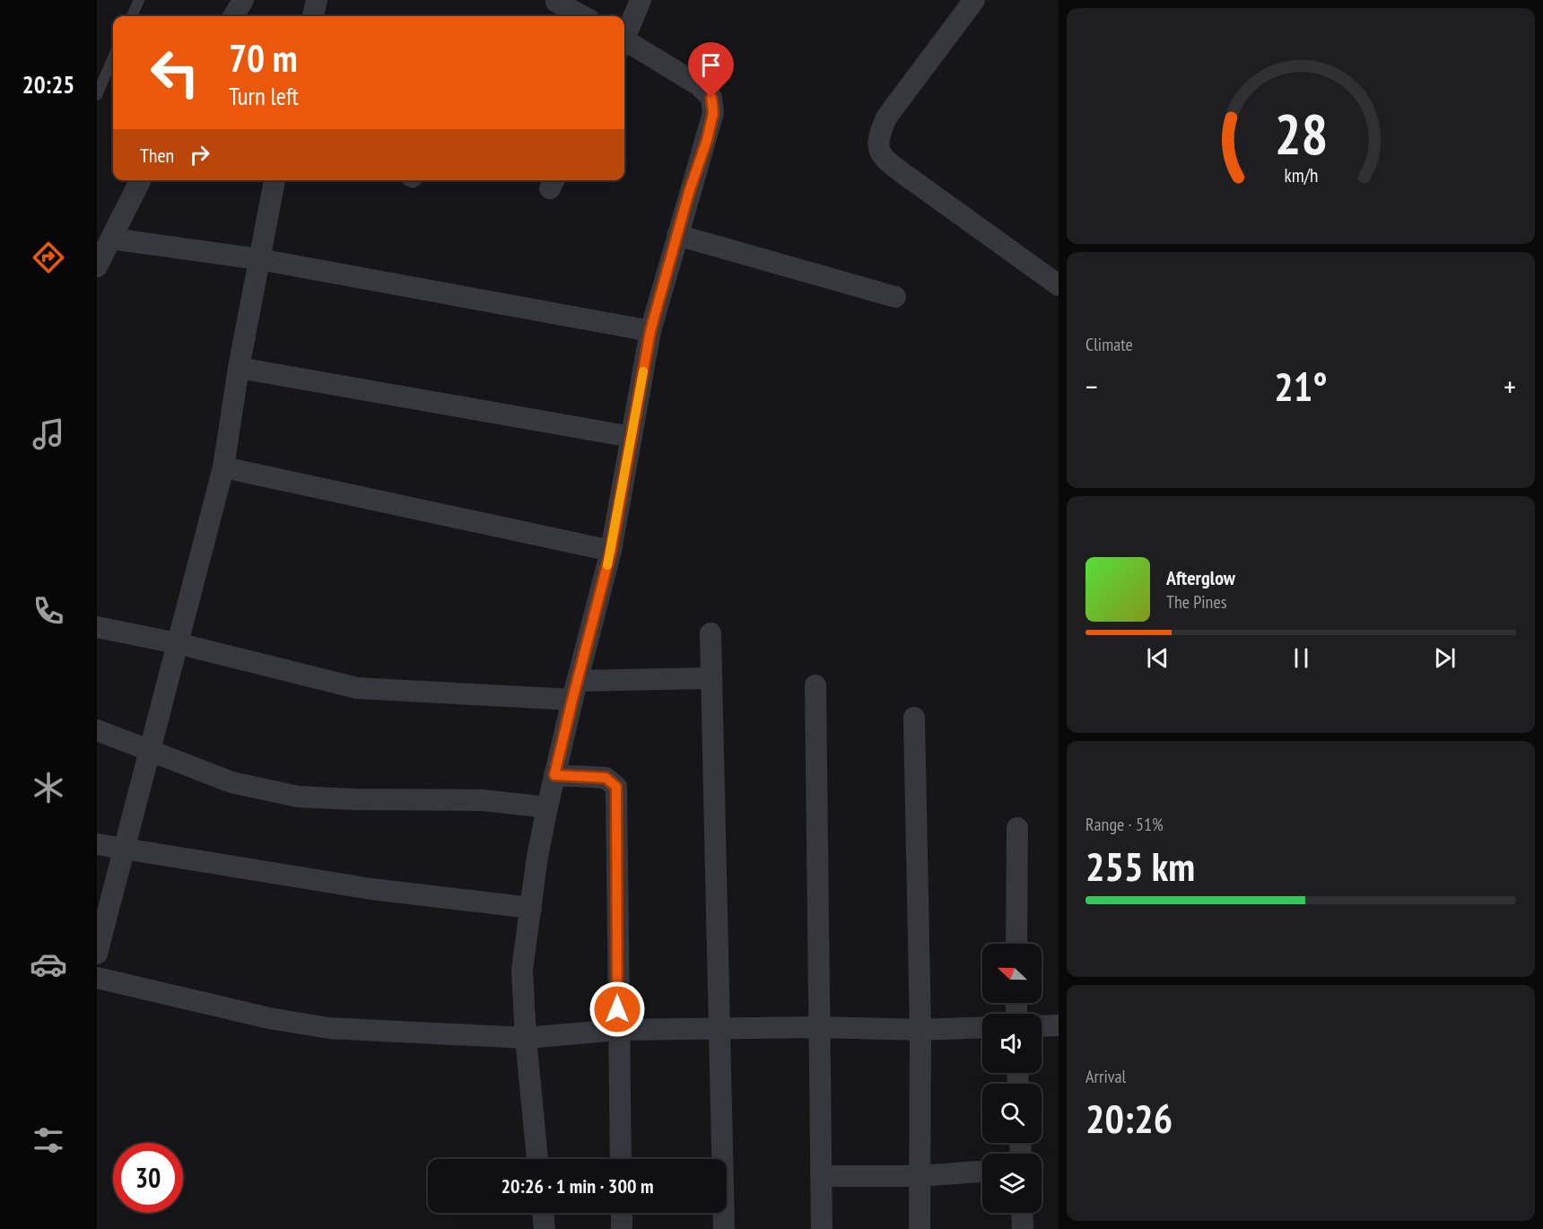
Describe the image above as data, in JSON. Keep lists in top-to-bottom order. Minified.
{"north":"left","page":{"tabs":"20:25","turn":["70 m","Turn left"],"then":"Then","tile":["Climate",["Range · 51%","255 km"],["Arrival","20:26"]],"heat":["−","21°","+"],"song":["Afterglow","The Pines"],"limit":"30","trip":"20:26 · 1 min · 300 m","gauge":["28","km/h"]}}
